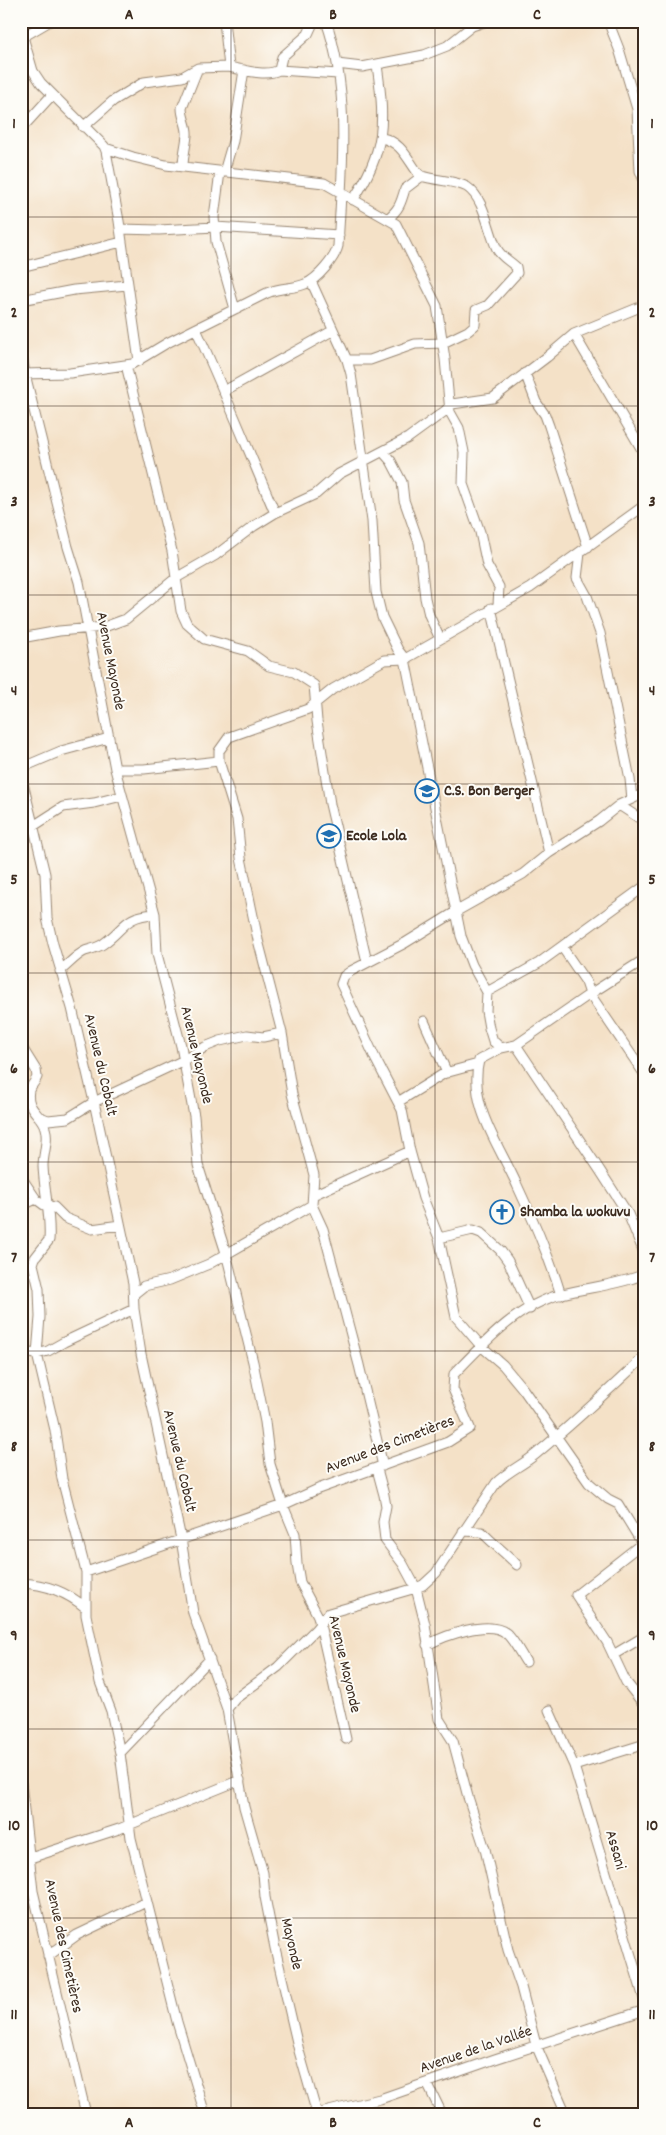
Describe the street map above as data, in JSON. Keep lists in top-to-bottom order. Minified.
{"streets":{"street":["Avenue Mayonde","Avenue du Cobalt","Avenue des Cimetières","Assani","Mayonde","Avenue de la Vallée"]},"crossings":[["Avenue Mayonde","Avenue des Cimetières"],["Avenue du Cobalt","Avenue des Cimetières"],["Avenue du Cobalt","Mayonde"],["Mayonde","Avenue de la Vallée"]],"places":{"school or university":["C.S. Bon Berger","Ecole Lola"],"church":["Shamba la wokuvu"]},"grid":{"columns":["A","B","C"],"rows":["1","2","3","4","5","6","7","8","9","10","11"]}}
